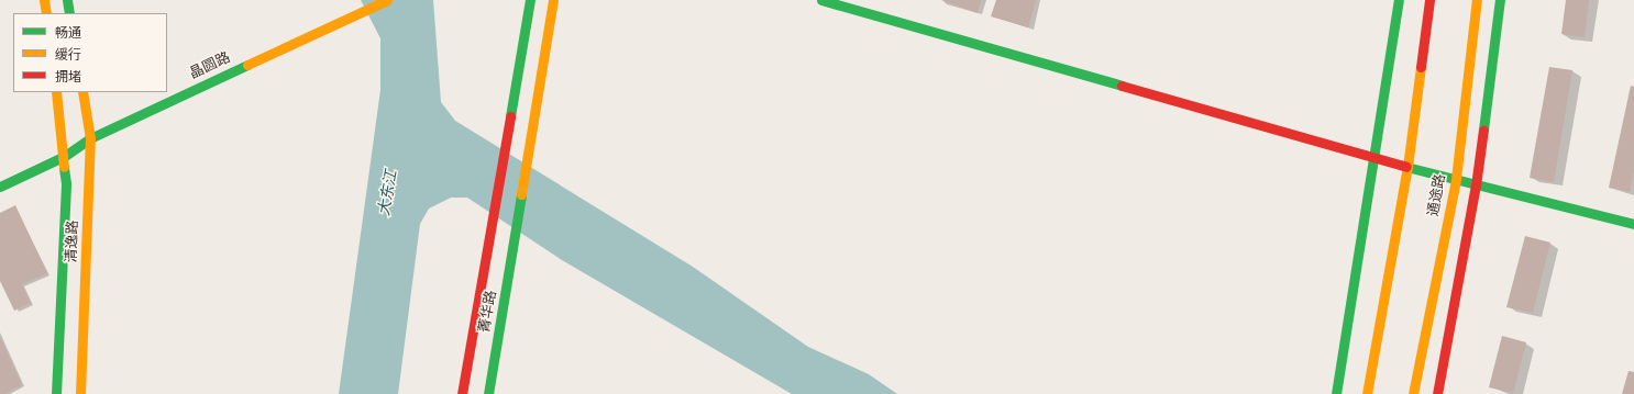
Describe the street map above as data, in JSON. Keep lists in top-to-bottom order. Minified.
{"streets":{"street":["晶圆路","通途路","清逸路","菁华路"]},"crossings":[["晶圆路","清逸路"]],"water":["大东江"],"legend":["畅通","缓行","拥堵"]}
